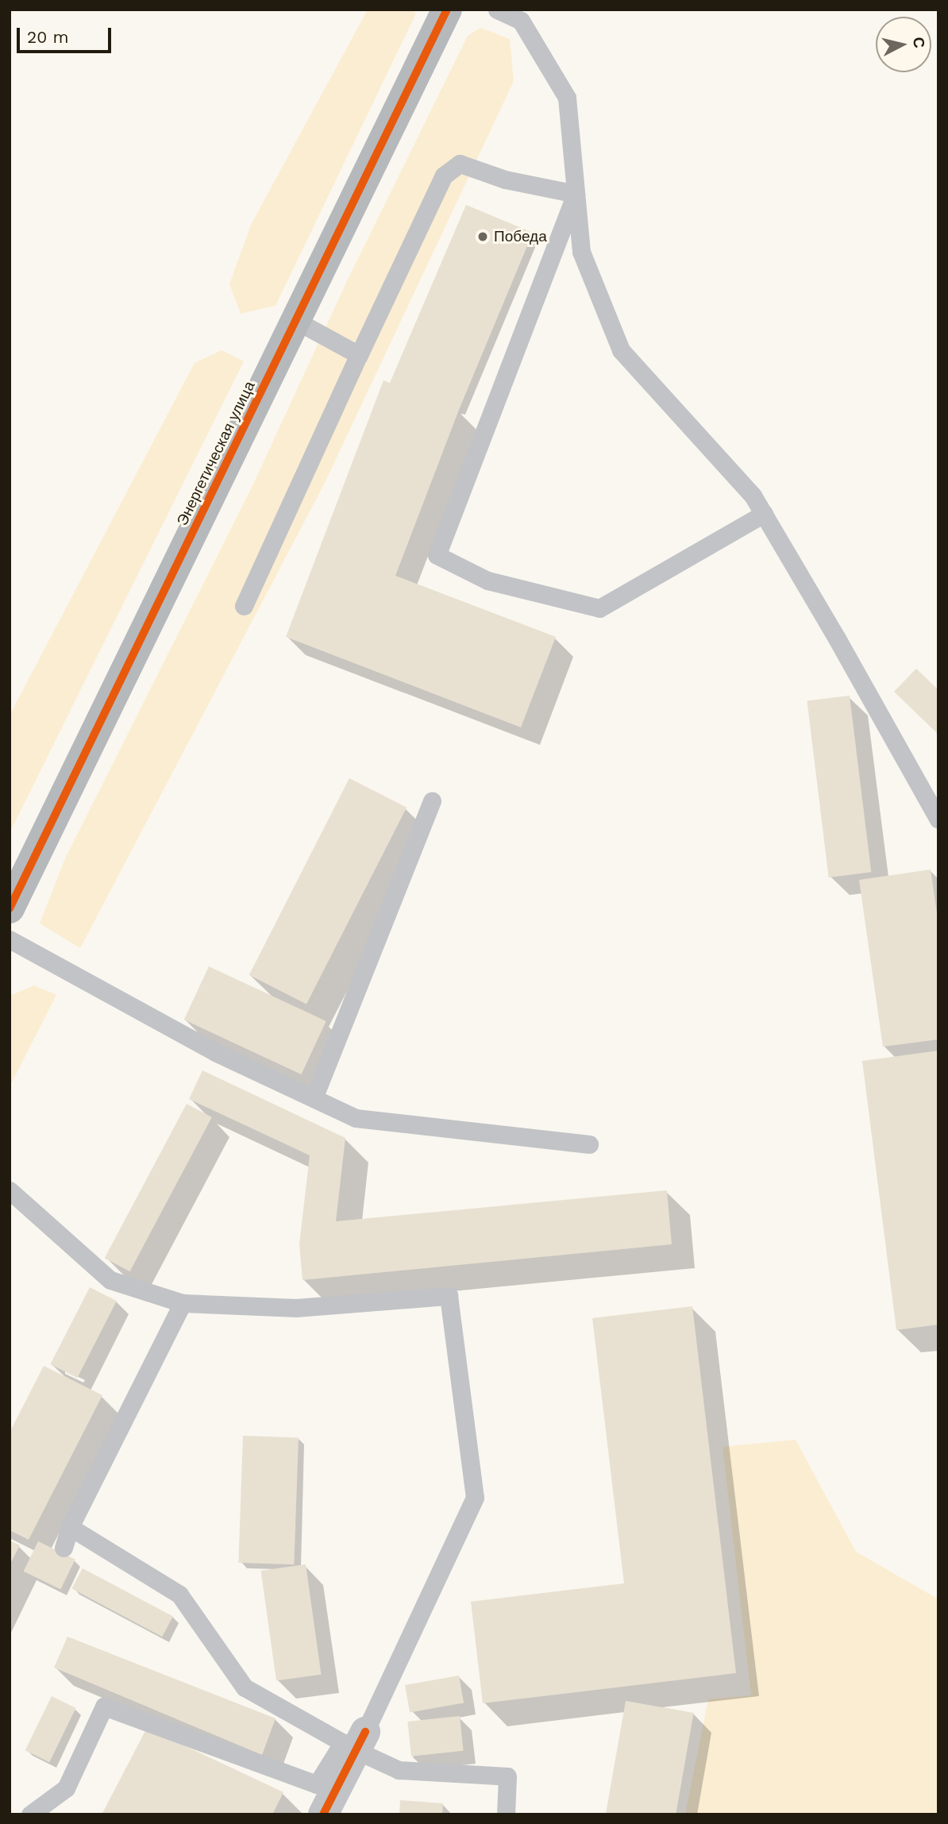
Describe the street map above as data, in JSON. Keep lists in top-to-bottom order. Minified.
{"streets":{"street":["Энергетическая улица"]},"places":["Победа"],"scale_bar":"20 m","north":"right"}
